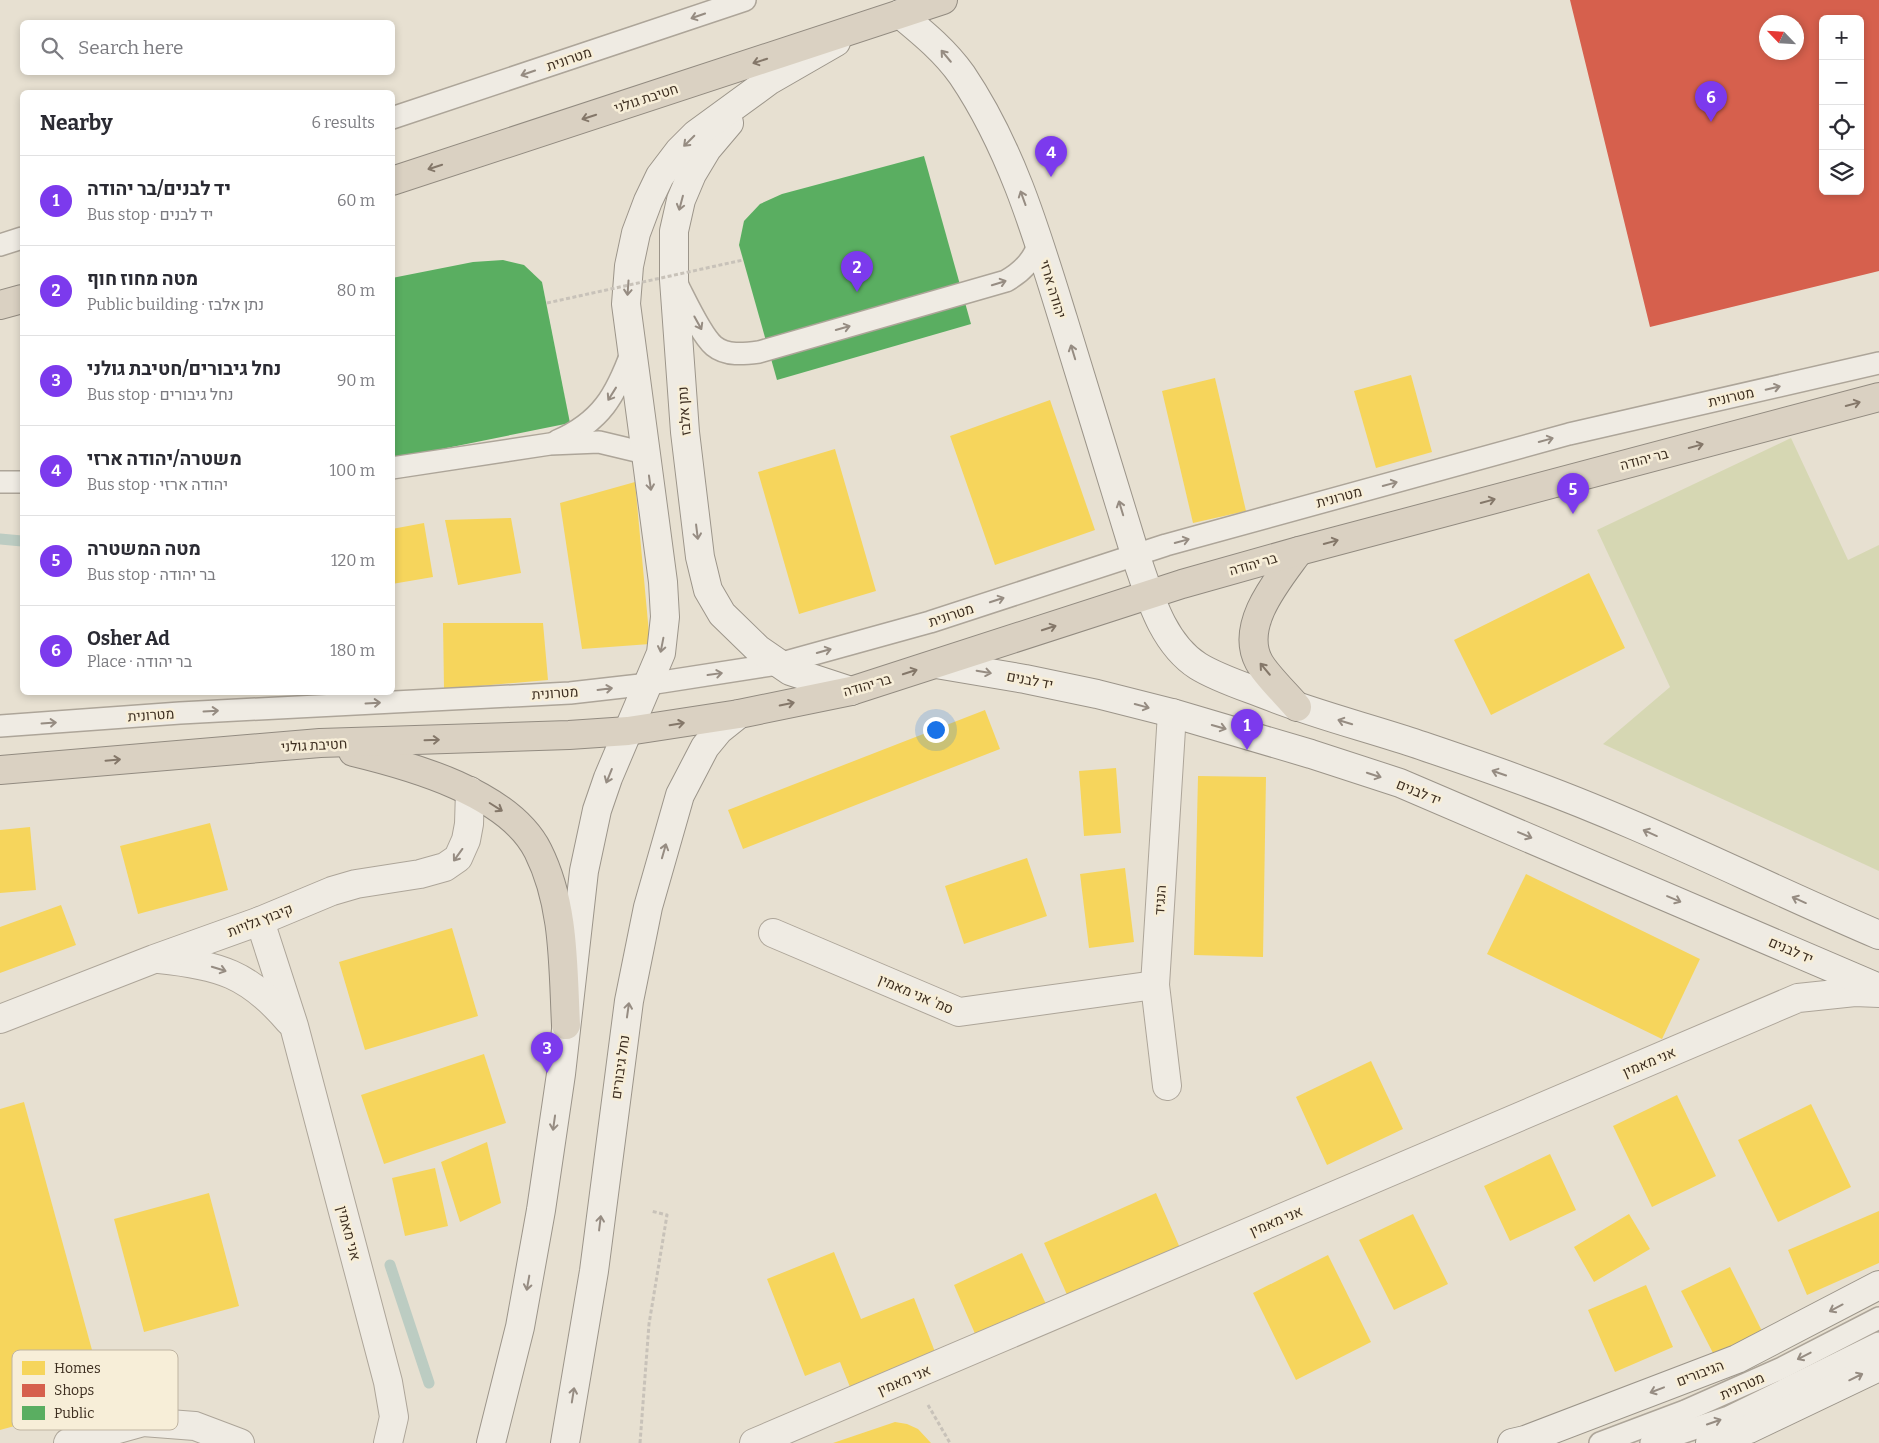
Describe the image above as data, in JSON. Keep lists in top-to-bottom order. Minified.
{"streets":{"highway":["חטיבת גולני","בר יהודה"],"street":["יהודה ארזי","נתן אלבז","יד לבנים","הנגיד","קיבוץ גלויות","סמ' אני מאמין","אני מאמין","נחל גיבורים","הגיבורים"],"lane":["מטרונית"]},"crossings":[["מטרונית","יהודה ארזי"],["מטרונית","נתן אלבז"],["חטיבת גולני","יהודה ארזי"],["חטיבת גולני","נתן אלבז"],["חטיבת גולני","בר יהודה"],["יהודה ארזי","בר יהודה"],["נתן אלבז","בר יהודה"],["בר יהודה","יד לבנים"],["בר יהודה","נחל גיבורים"],["יד לבנים","הנגיד"],["הנגיד","סמ' אני מאמין"],["קיבוץ גלויות","אני מאמין"]],"one_way":["יהודה ארזי","נתן אלבז","בר יהודה","קיבוץ גלויות"],"legend":["Homes","Shops","Public"],"north":"top left","page":{"map_buttons":["+","−"],"search":"Search here","pins":["6","4","2","5","1","3"],"heading":["Nearby","6 results"],"list":[{"mark":"1","name":"יד לבנים/בר יהודה","note":"Bus stop · יד לבנים","value":"60 m"},{"mark":"2","name":"מטה מחוז חוף","note":"Public building · נתן אלבז","value":"80 m"},{"mark":"3","name":"נחל גיבורים/חטיבת גולני","note":"Bus stop · נחל גיבורים","value":"90 m"},{"mark":"4","name":"משטרה/יהודה ארזי","note":"Bus stop · יהודה ארזי","value":"100 m"},{"mark":"5","name":"מטה המשטרה","note":"Bus stop · בר יהודה","value":"120 m"},{"mark":"6","name":"Osher Ad","note":"Place · בר יהודה","value":"180 m"}]}}
